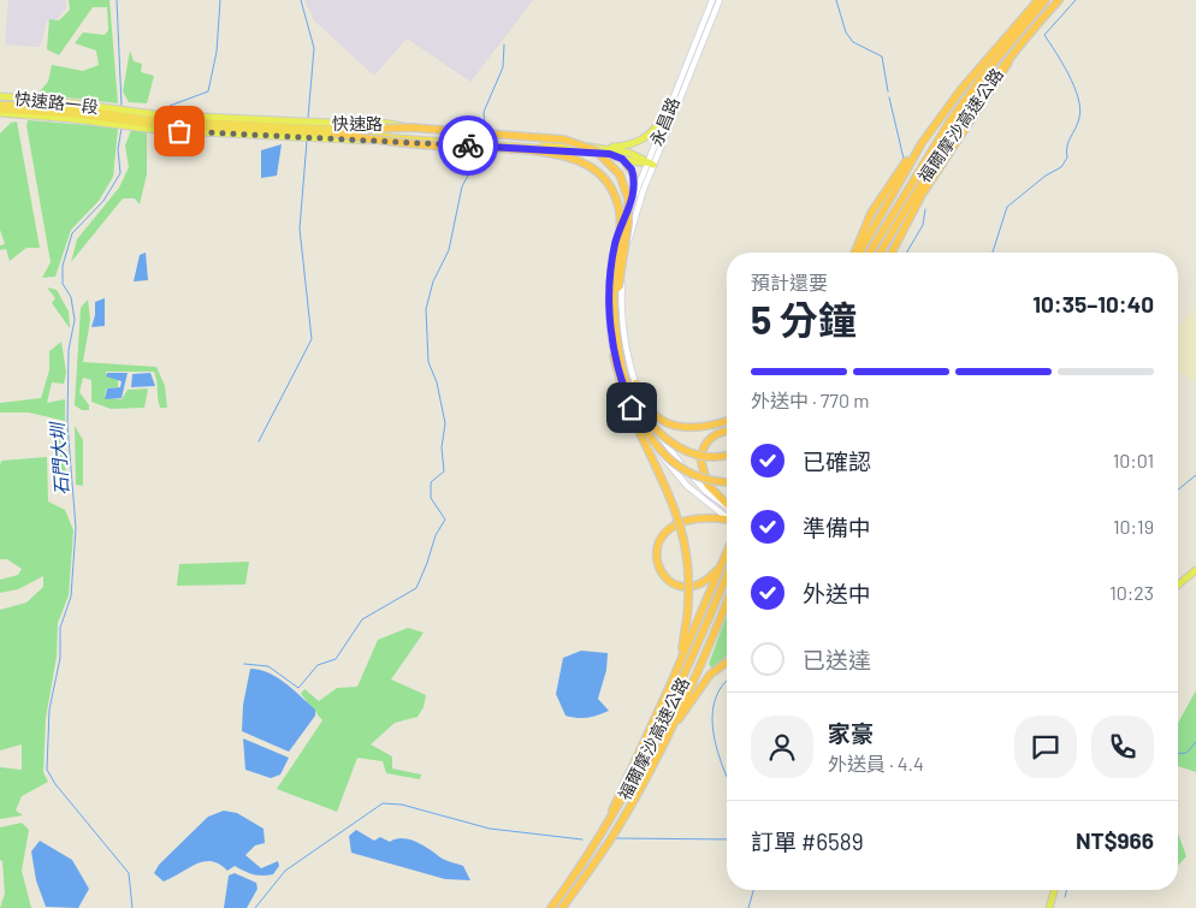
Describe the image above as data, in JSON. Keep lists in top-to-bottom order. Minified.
{"streets":{"highway":["福爾摩沙高速公路"],"main road":["快速路一段","永昌路","快速路"]},"crossings":[["快速路一段","快速路"],["永昌路","快速路"]],"water":["石門大圳"],"page":{"heading":["5 分鐘","預計還要","10:35–10:40"],"panel":["家豪","外送員 · 4.4","訂單 #6589","NT$966"],"bar":"外送中 · 770 m","list":[["已確認","10:01"],["準備中","10:19"],["外送中","10:23"],"已送達"]}}
